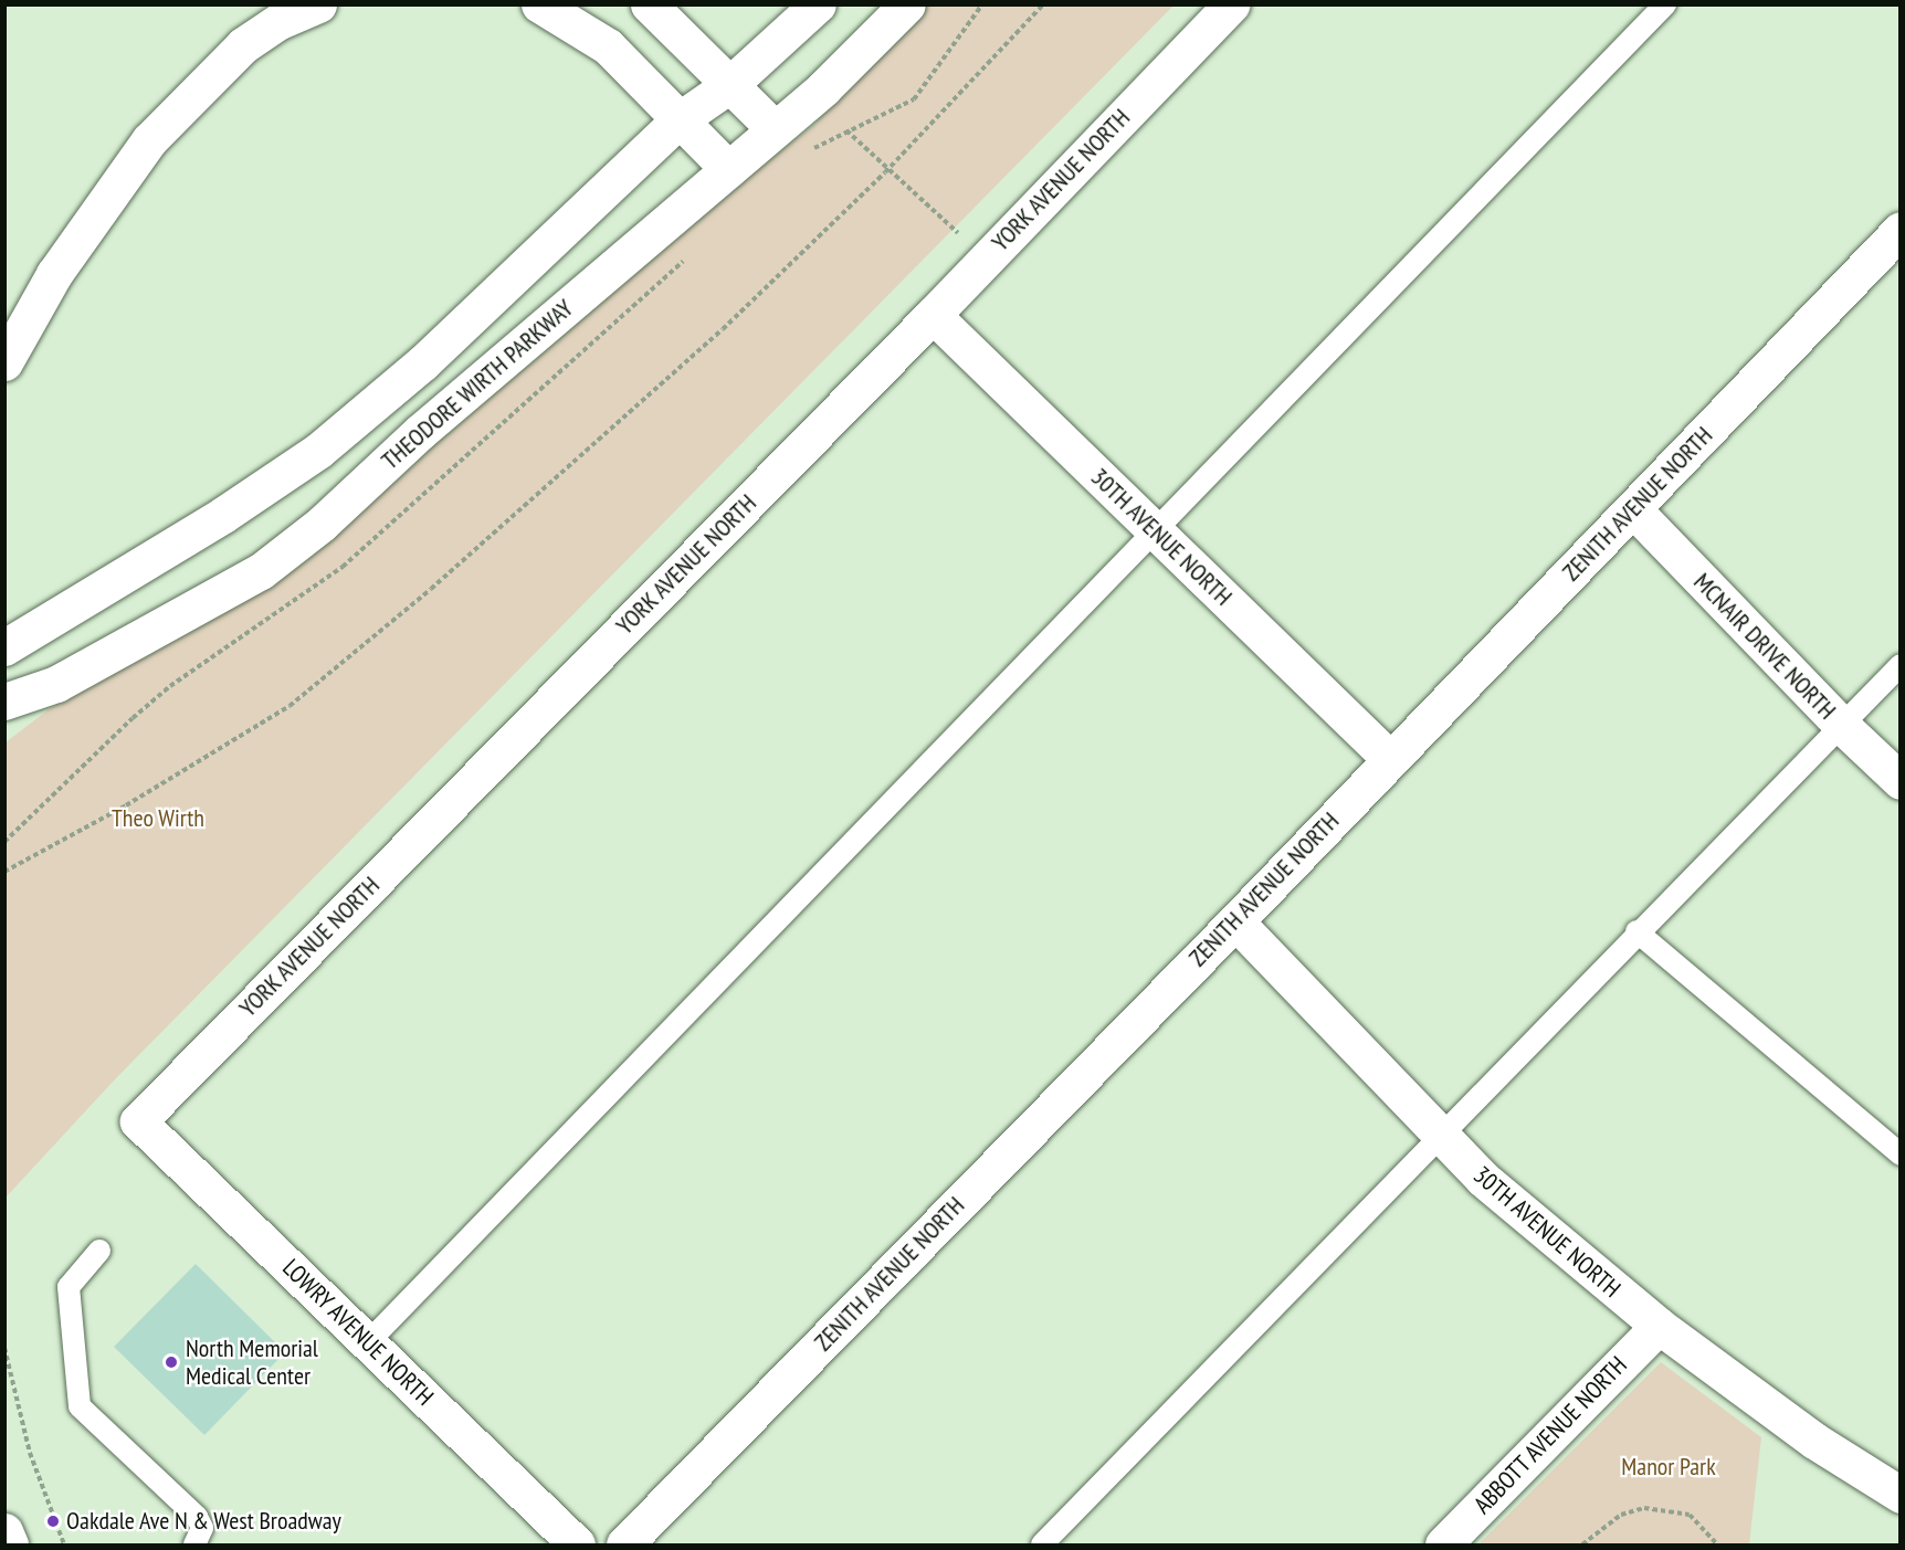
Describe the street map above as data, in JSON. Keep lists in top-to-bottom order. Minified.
{"streets":{"street":["YORK AVENUE NORTH","THEODORE WIRTH PARKWAY","ZENITH AVENUE NORTH","30TH AVENUE NORTH","MCNAIR DRIVE NORTH","LOWRY AVENUE NORTH","ABBOTT AVENUE NORTH"]},"crossings":[["YORK AVENUE NORTH","30TH AVENUE NORTH"],["YORK AVENUE NORTH","LOWRY AVENUE NORTH"],["ZENITH AVENUE NORTH","30TH AVENUE NORTH"],["ZENITH AVENUE NORTH","MCNAIR DRIVE NORTH"],["30TH AVENUE NORTH","ABBOTT AVENUE NORTH"]],"parks":["Theo Wirth","Manor Park"],"places":["North Memorial Medical Center","Oakdale Ave N & West Broadway"]}
